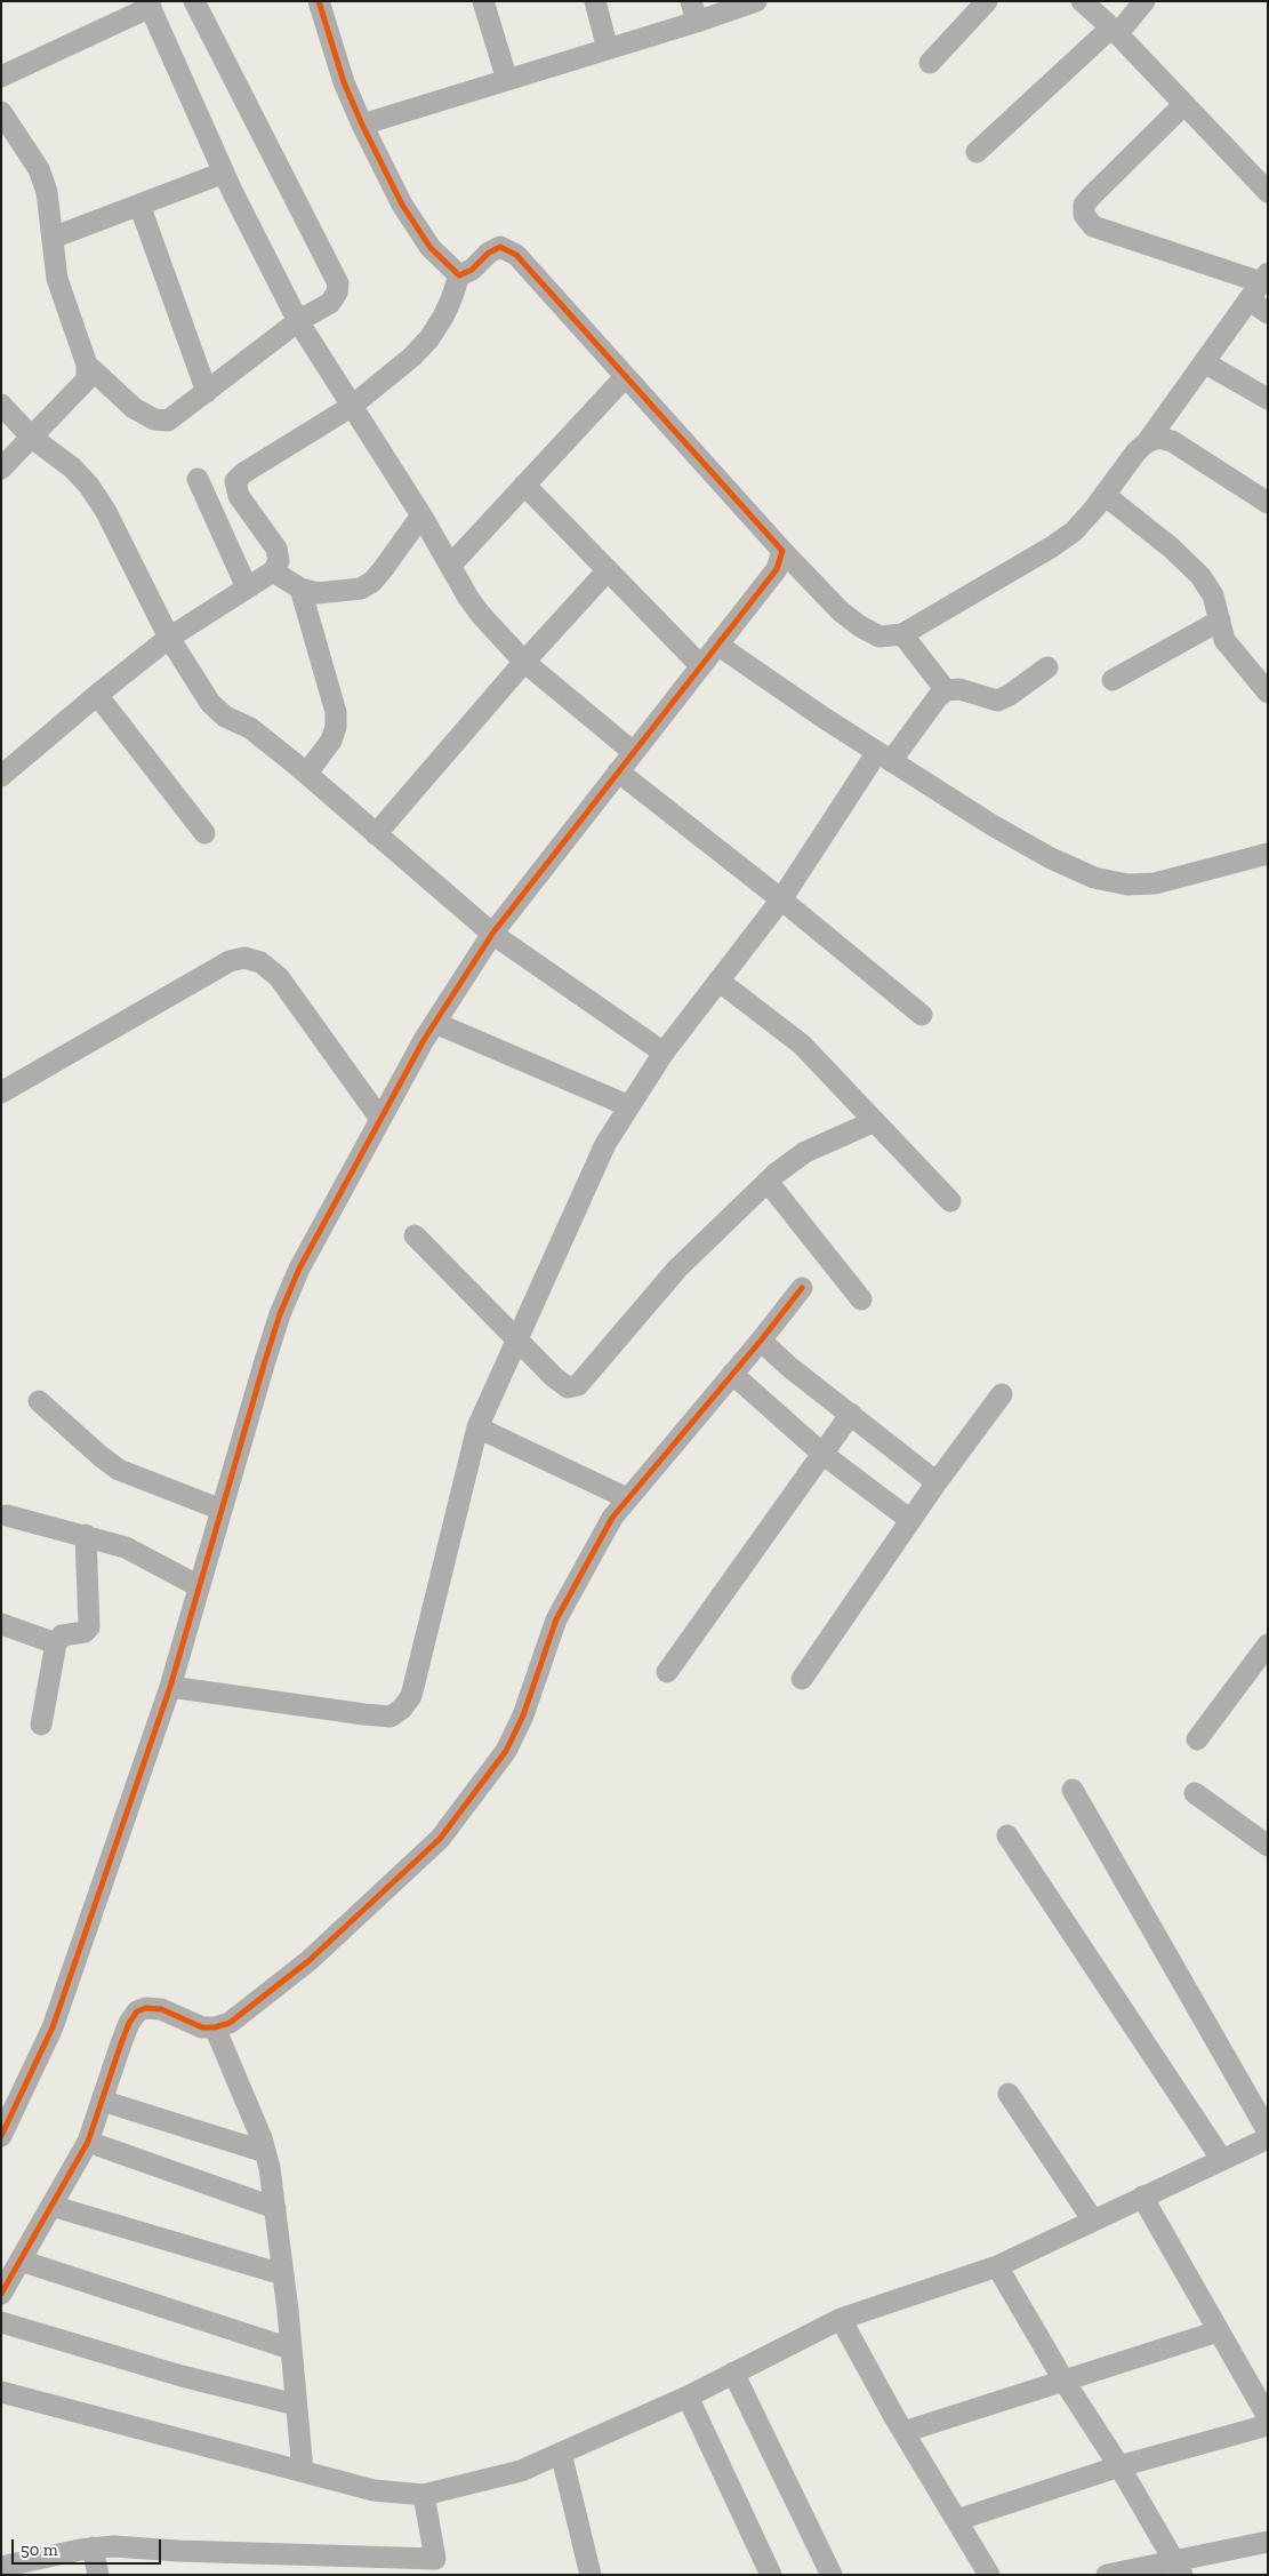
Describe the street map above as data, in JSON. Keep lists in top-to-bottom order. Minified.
{"scale_bar":"50 m"}
